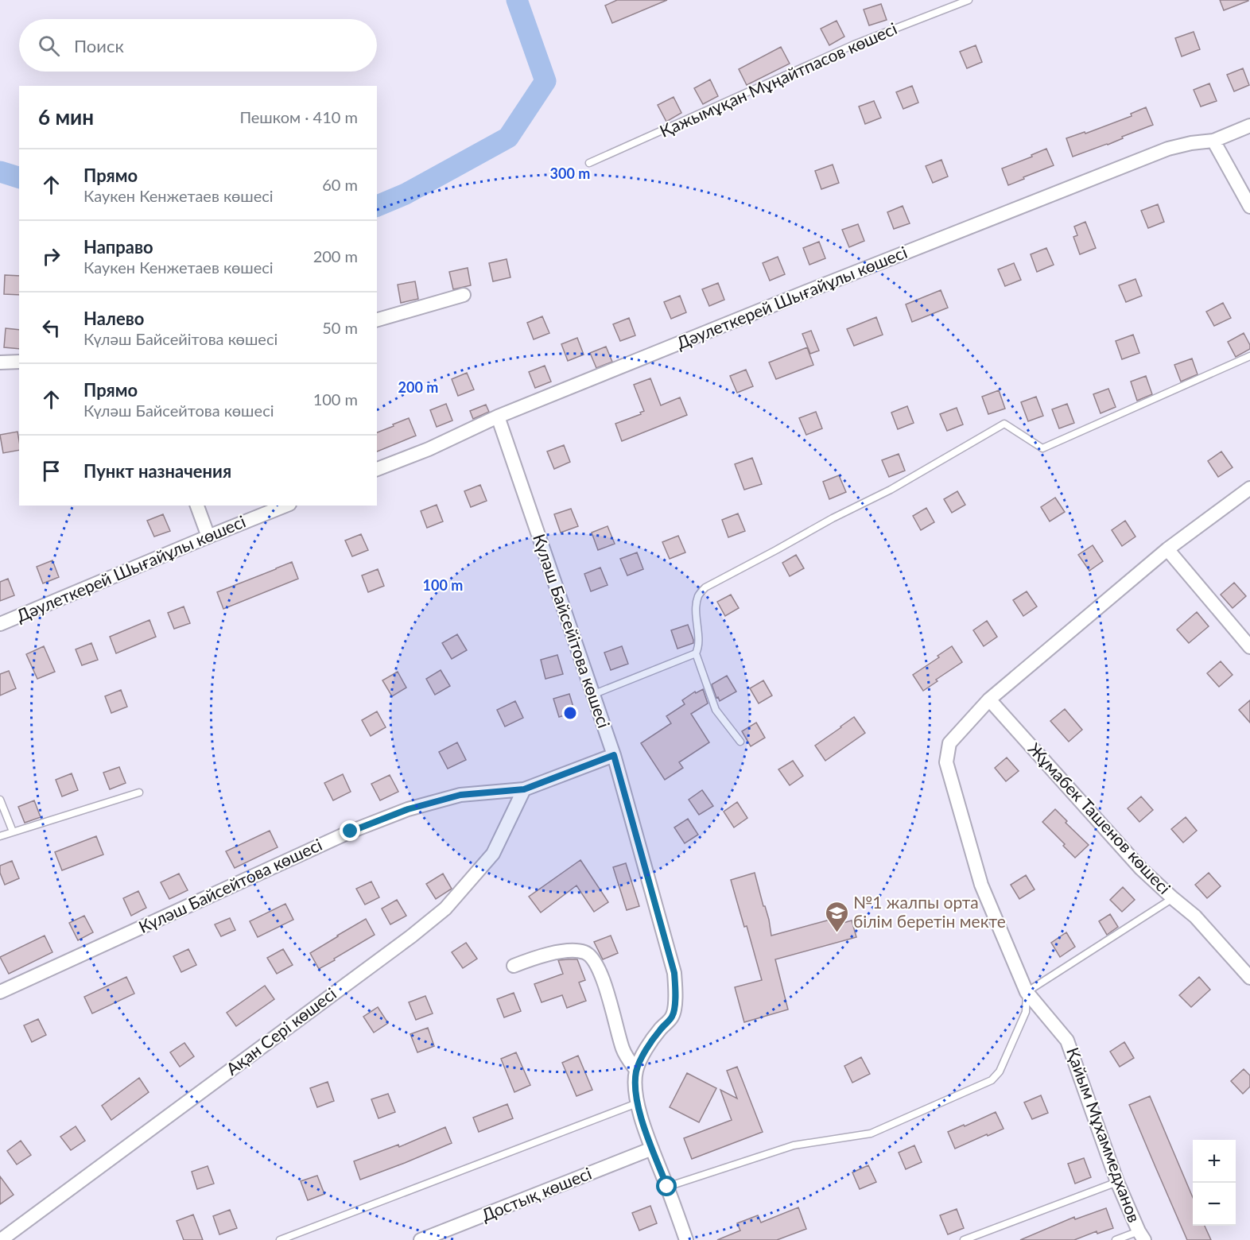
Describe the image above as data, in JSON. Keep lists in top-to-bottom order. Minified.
{"streets":{"street":["Дәулеткерей Шығайұлы көшесі","Күләш Байсейітова көшесі","Жұмабек Ташенов көшесі","Күләш Байсейтова көшесі","Ақан Сері көшесі","Қайым Мұхаммедханов","Достық көшесі"],"lane":["Қажымұқан Мұңайтпасов көшесі"]},"crossings":[["Дәулеткерей Шығайұлы көшесі","Күләш Байсейітова көшесі"],["Жұмабек Ташенов көшесі","Қайым Мұхаммедханов"],["Күләш Байсейтова көшесі","Ақан Сері көшесі"]],"places":{"school or university":["№1 жалпы орта білім беретін мекте"]},"page":{"search":"Поиск","heading":["6 мин","Пешком · 410 m"],"list":[["Прямо","Каукен Кенжетаев көшесі","60 m"],["Направо","Каукен Кенжетаев көшесі","200 m"],["Налево","Күләш Байсейітова көшесі","50 m"],["Прямо","Күләш Байсейтова көшесі","100 m"],"Пункт назначения"],"map_buttons":["+","−"]},"rings":["300 m","200 m","100 m"]}
